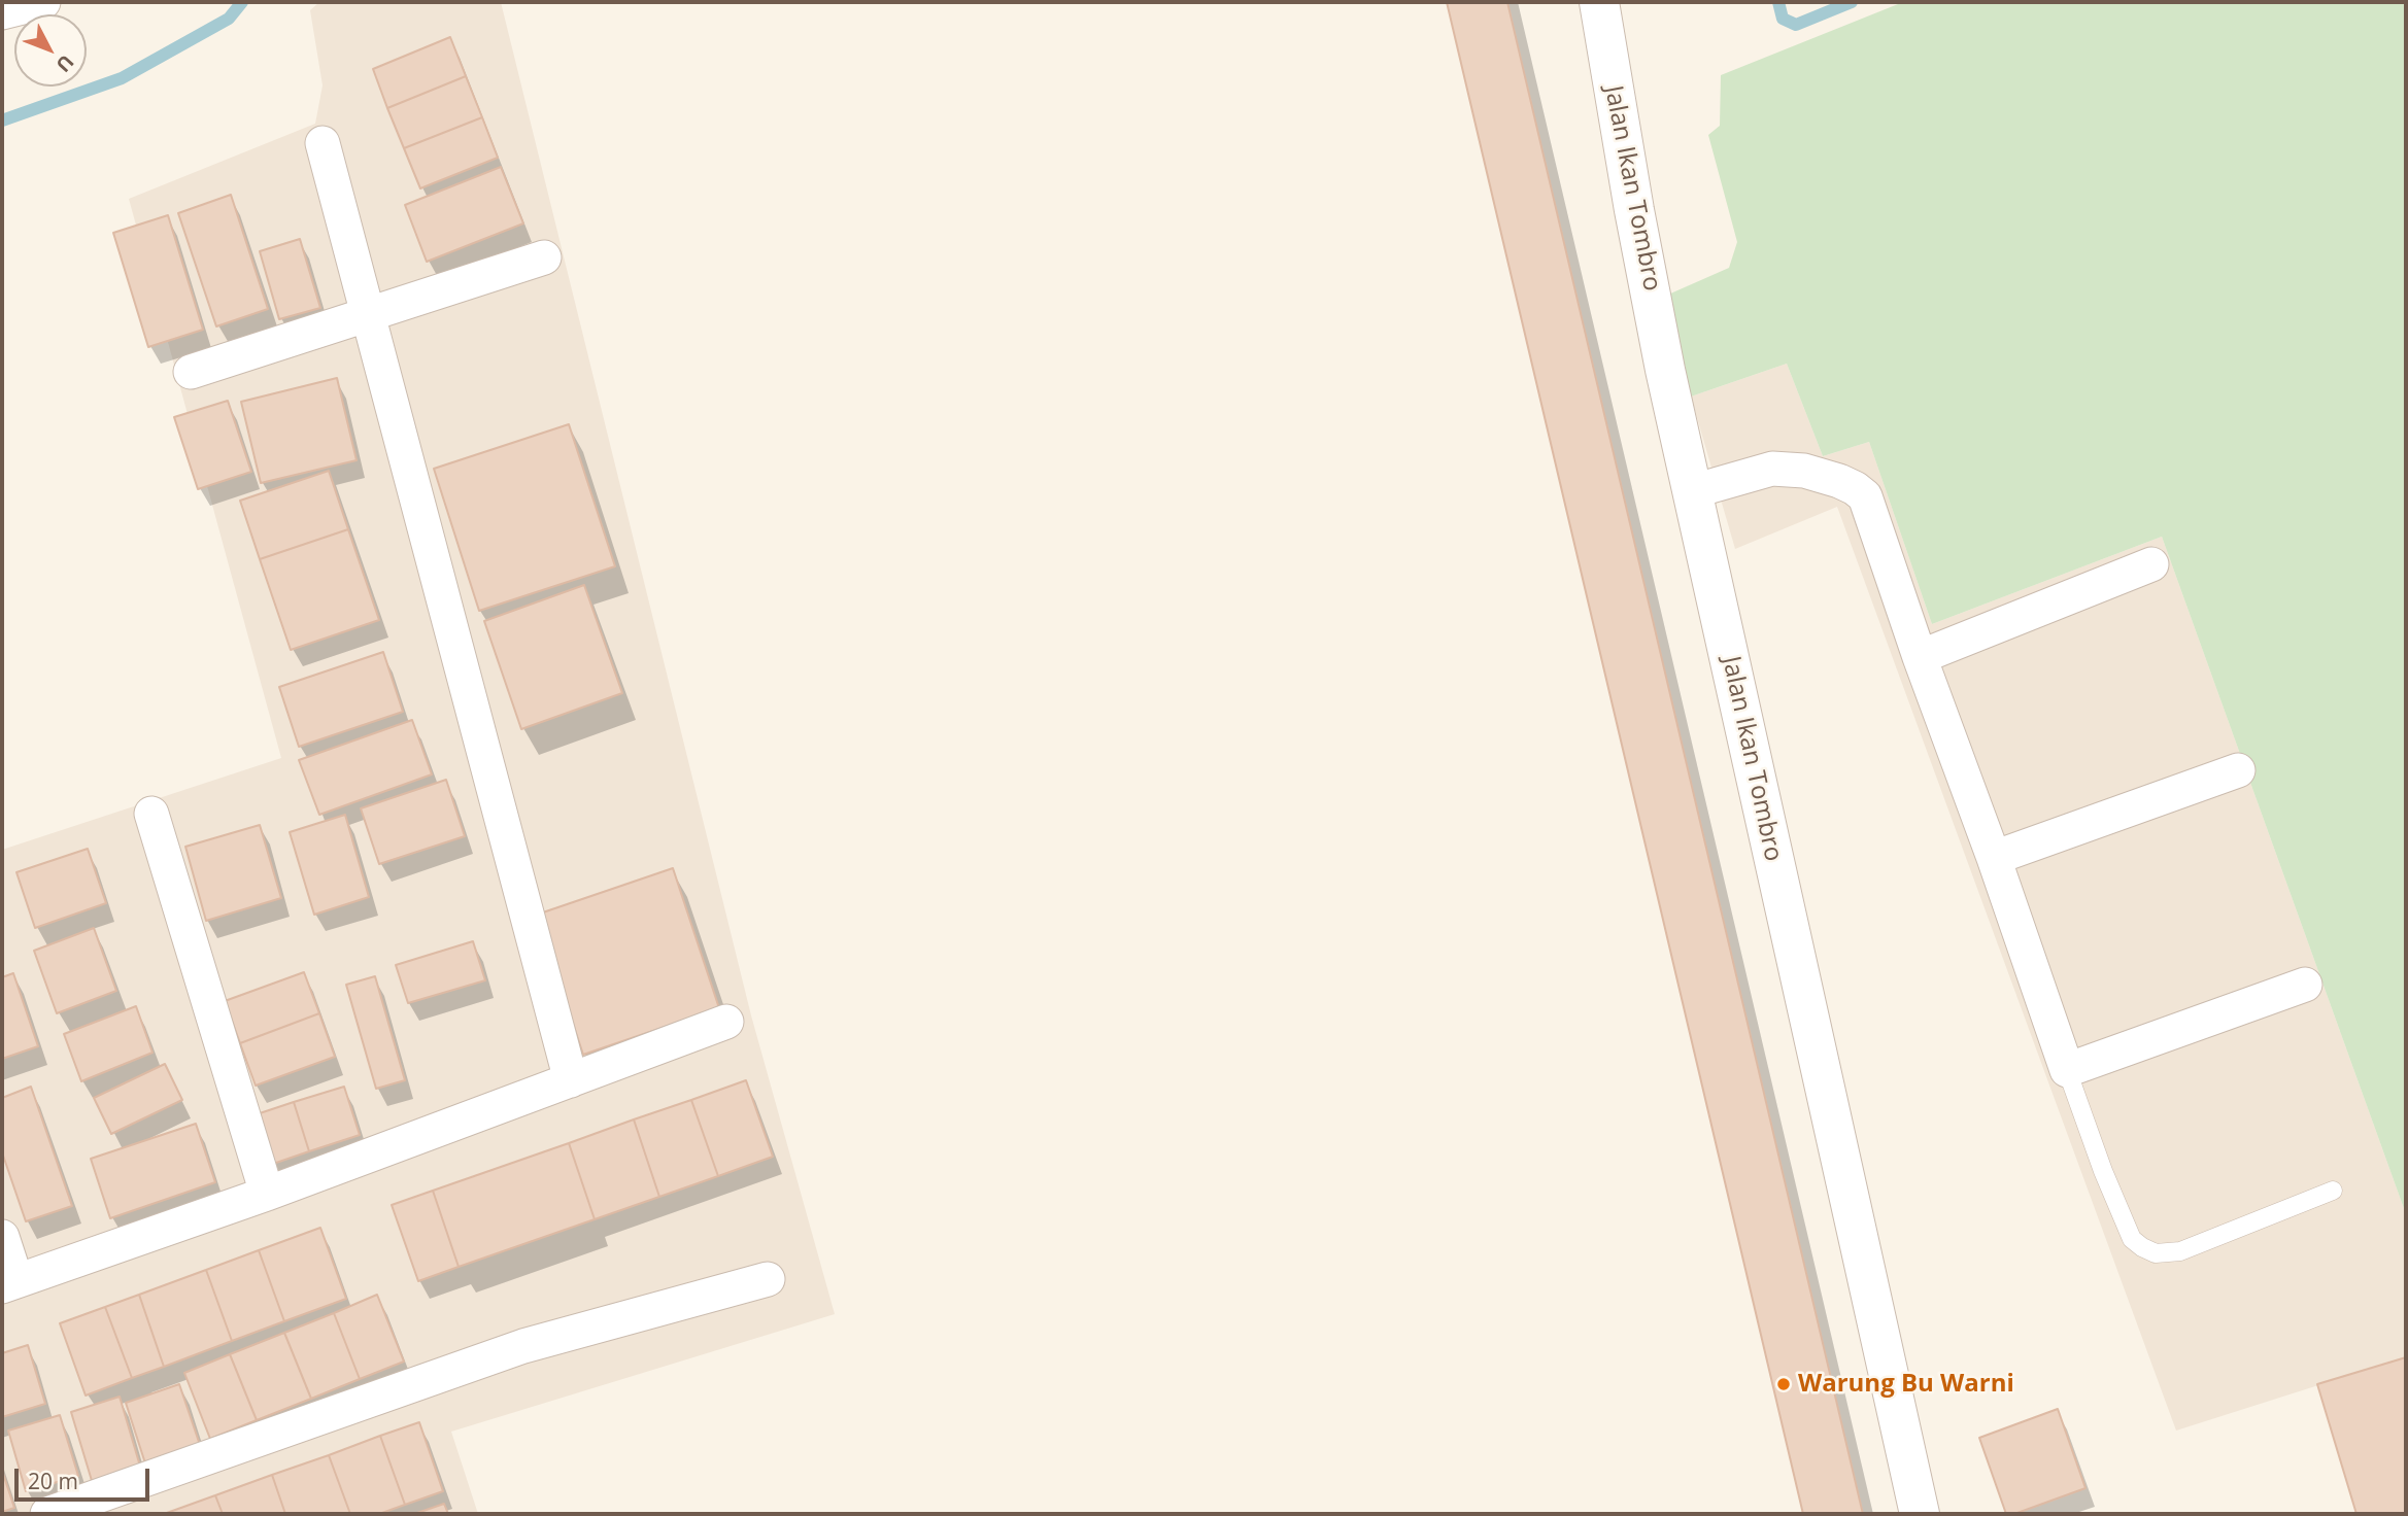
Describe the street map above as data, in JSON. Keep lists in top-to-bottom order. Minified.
{"streets":{"street":["Jalan Ikan Tombro"]},"places":["Warung Bu Warni"],"scale_bar":"20 m","north":"bottom right"}
